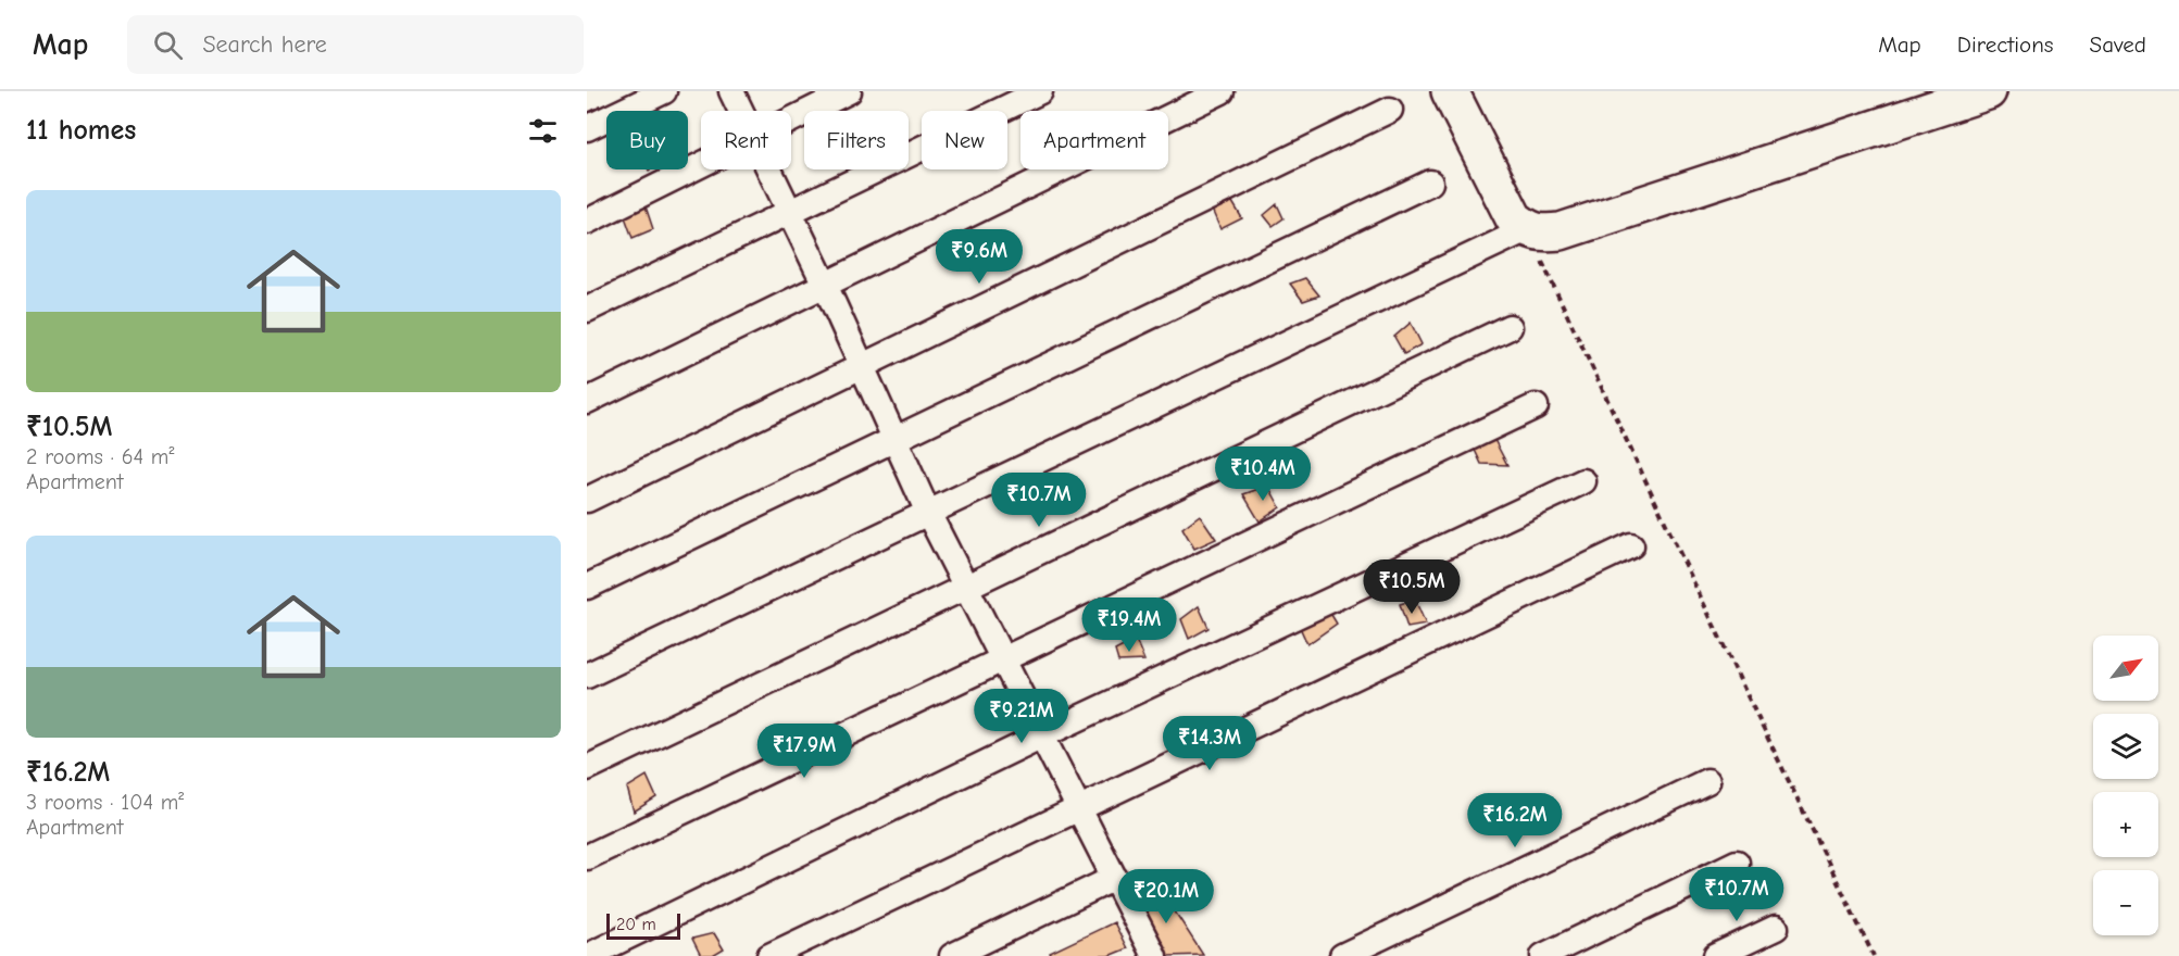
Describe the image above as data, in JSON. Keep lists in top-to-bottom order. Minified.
{"scale_bar":"20 m","north":"top right","page":{"header":"Map","search":"Search here","nav":["Map","Directions","Saved"],"heading":"11 homes","chip":["Buy","Rent","Filters","New","Apartment"],"list":[{"name":"₹10.5M","note":"2 rooms · 64 m² · Apartment"},{"name":"₹16.2M","note":"3 rooms · 104 m² · Apartment"}],"price":["₹9.6M","₹10.4M","₹10.7M","₹10.5M","₹19.4M","₹9.21M","₹14.3M","₹17.9M","₹16.2M","₹10.7M","₹20.1M"],"map_buttons":["+","−"],"scale":"20 m"}}
